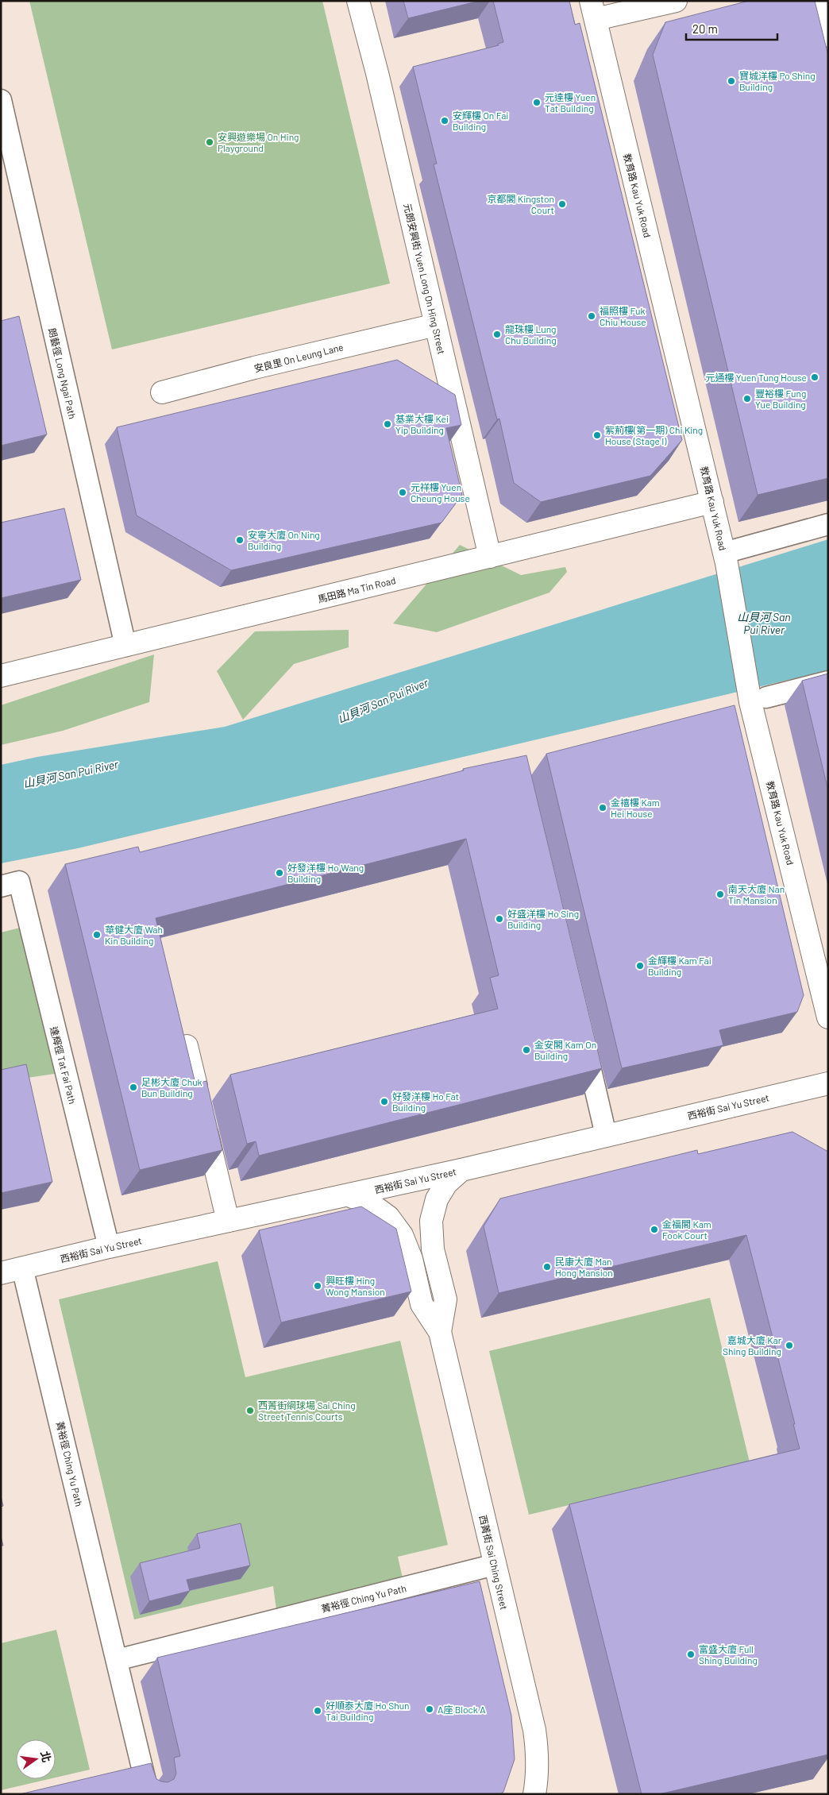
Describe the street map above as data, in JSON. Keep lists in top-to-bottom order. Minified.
{"streets":{"street":["教育路 Kau Yuk Road","元朗安興街 Yuen Long On Hing Street","安良里 On Leung Lane","朗藝徑 Long Ngai Path","馬田路 Ma Tin Road","達輝徑 Tat Fai Path","西裕街 Sai Yu Street","菁裕徑 Ching Yu Path","西菁街 Sai Ching Street"]},"crossings":[["教育路 Kau Yuk Road","馬田路 Ma Tin Road"],["元朗安興街 Yuen Long On Hing Street","安良里 On Leung Lane"],["元朗安興街 Yuen Long On Hing Street","馬田路 Ma Tin Road"],["朗藝徑 Long Ngai Path","馬田路 Ma Tin Road"],["達輝徑 Tat Fai Path","西裕街 Sai Yu Street"],["西裕街 Sai Yu Street","菁裕徑 Ching Yu Path"],["西裕街 Sai Yu Street","西菁街 Sai Ching Street"],["菁裕徑 Ching Yu Path","西菁街 Sai Ching Street"]],"water":["山貝河 San Pui River"],"places":["寶城洋樓 Po Shing Building","元達樓 Yuen Tat Building","安輝樓 On Fai Building","安興遊樂場 On Hing Playground","京都閣 Kingston Court","福照樓 Fuk Chiu House","龍珠樓 Lung Chu Building","元通樓 Yuen Tung House","豐裕樓 Fung Yue Building","基業大樓 Kei Yip Building","紫荊樓(第一期) Chi King House (Stage I)","元祥樓 Yuen Cheung House","安寧大廈 On Ning Building","金禧樓 Kam Hei House","好發洋樓 Ho Wang Building","南天大廈 Nan Tin Mansion","好盛洋樓 Ho Sing Building","華健大廈 Wah Kin Building","金輝樓 Kam Fai Building","金安閣 Kam On Building","足彬大廈 Chuk Bun Building","好發洋樓 Ho Fat Building","金福閣 Kam Fook Court","民康大廈 Man Hong Mansion","興旺樓 Hing Wong Mansion","嘉城大廈 Kar Shing Building","西菁街網球場 Sai Ching Street Tennis Courts","富盛大廈 Full Shing Building","A座 Block A","好順泰大廈 Ho Shun Tai Building"],"scale_bar":"20 m","north":"right"}
